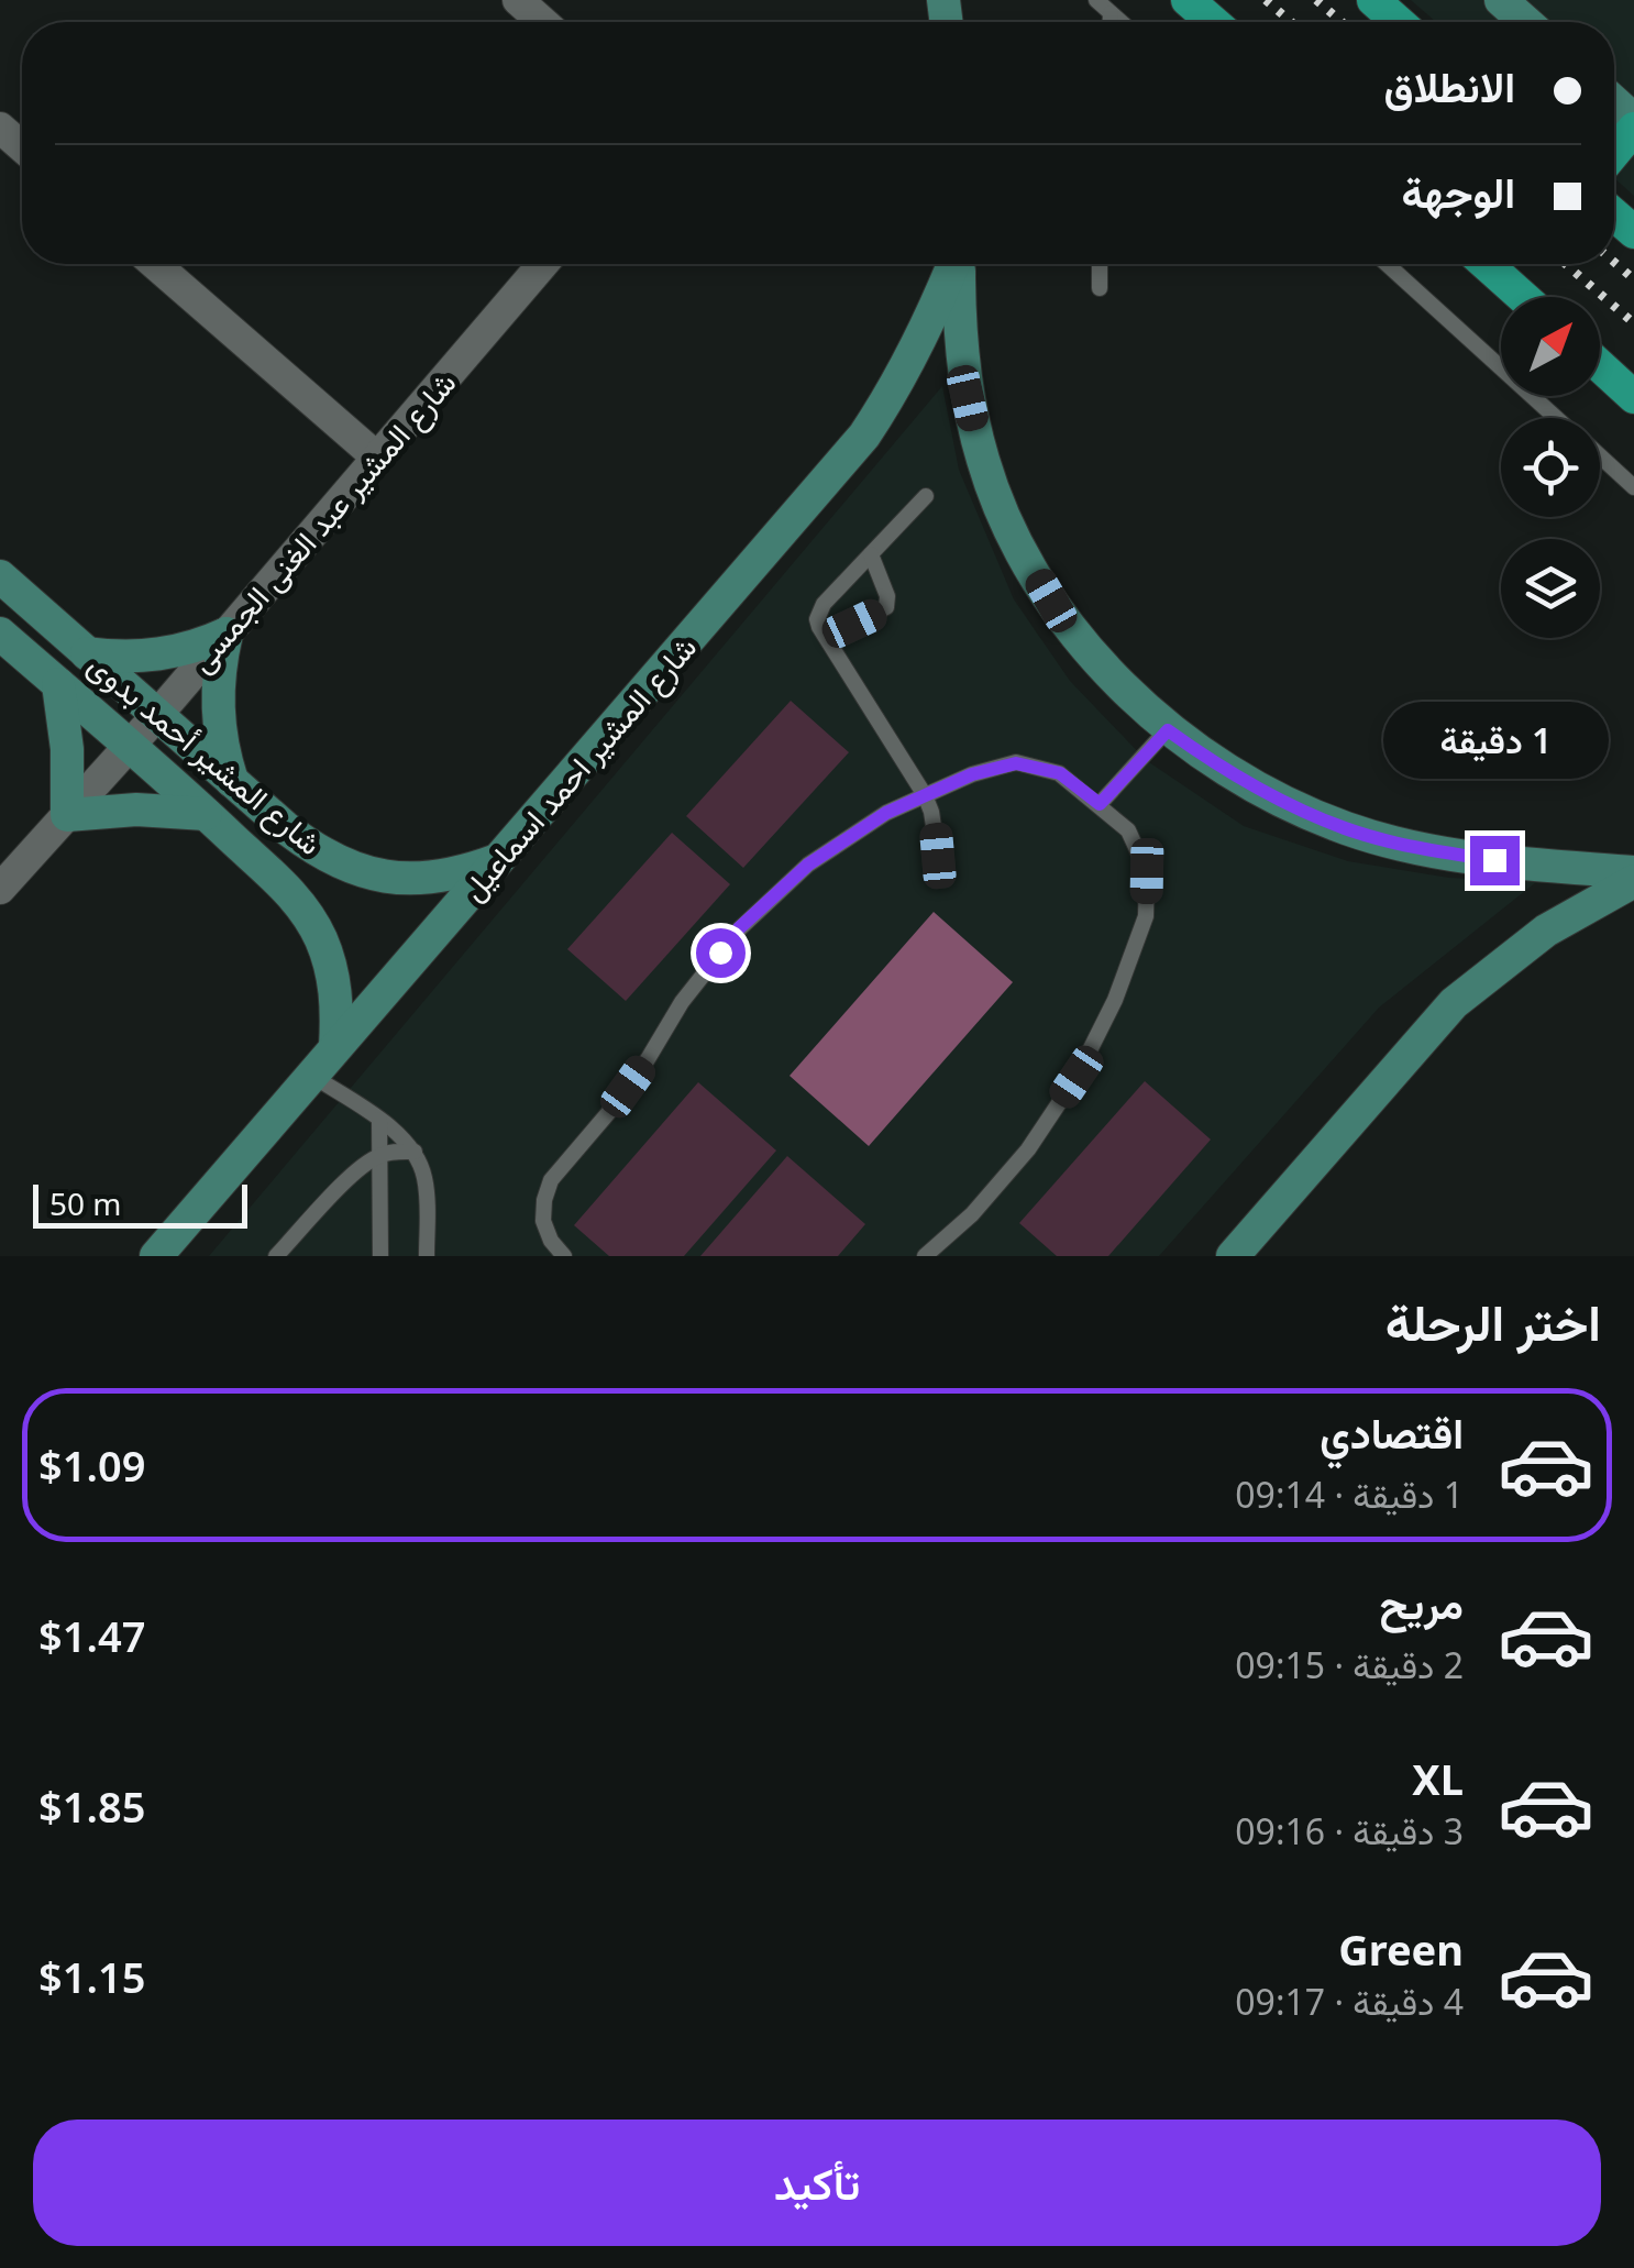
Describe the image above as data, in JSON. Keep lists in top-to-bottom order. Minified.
{"streets":{"main road":["شارع المشير أحمد بدوى","شارع المشير احمد اسماعيل"],"street":["شارع المشير عبد الغنى الجمسى"]},"crossings":[["شارع المشير عبد الغنى الجمسى","شارع المشير أحمد بدوى"],["شارع المشير أحمد بدوى","شارع المشير احمد اسماعيل"]],"scale_bar":"50 m","north":"top right","page":{"banner":["الانطلاق","الوجهة"],"bubble":"1 دقيقة","scale":"50 m","heading":"اختر الرحلة","list":[{"name":"اقتصادي","note":"1 دقيقة · 09:14","value":"$1.09"},{"name":"مريح","note":"2 دقيقة · 09:15","value":"$1.47"},{"name":"XL","note":"3 دقيقة · 09:16","value":"$1.85"},{"name":"Green","note":"4 دقيقة · 09:17","value":"$1.15"}],"buttons":"تأكيد"}}
